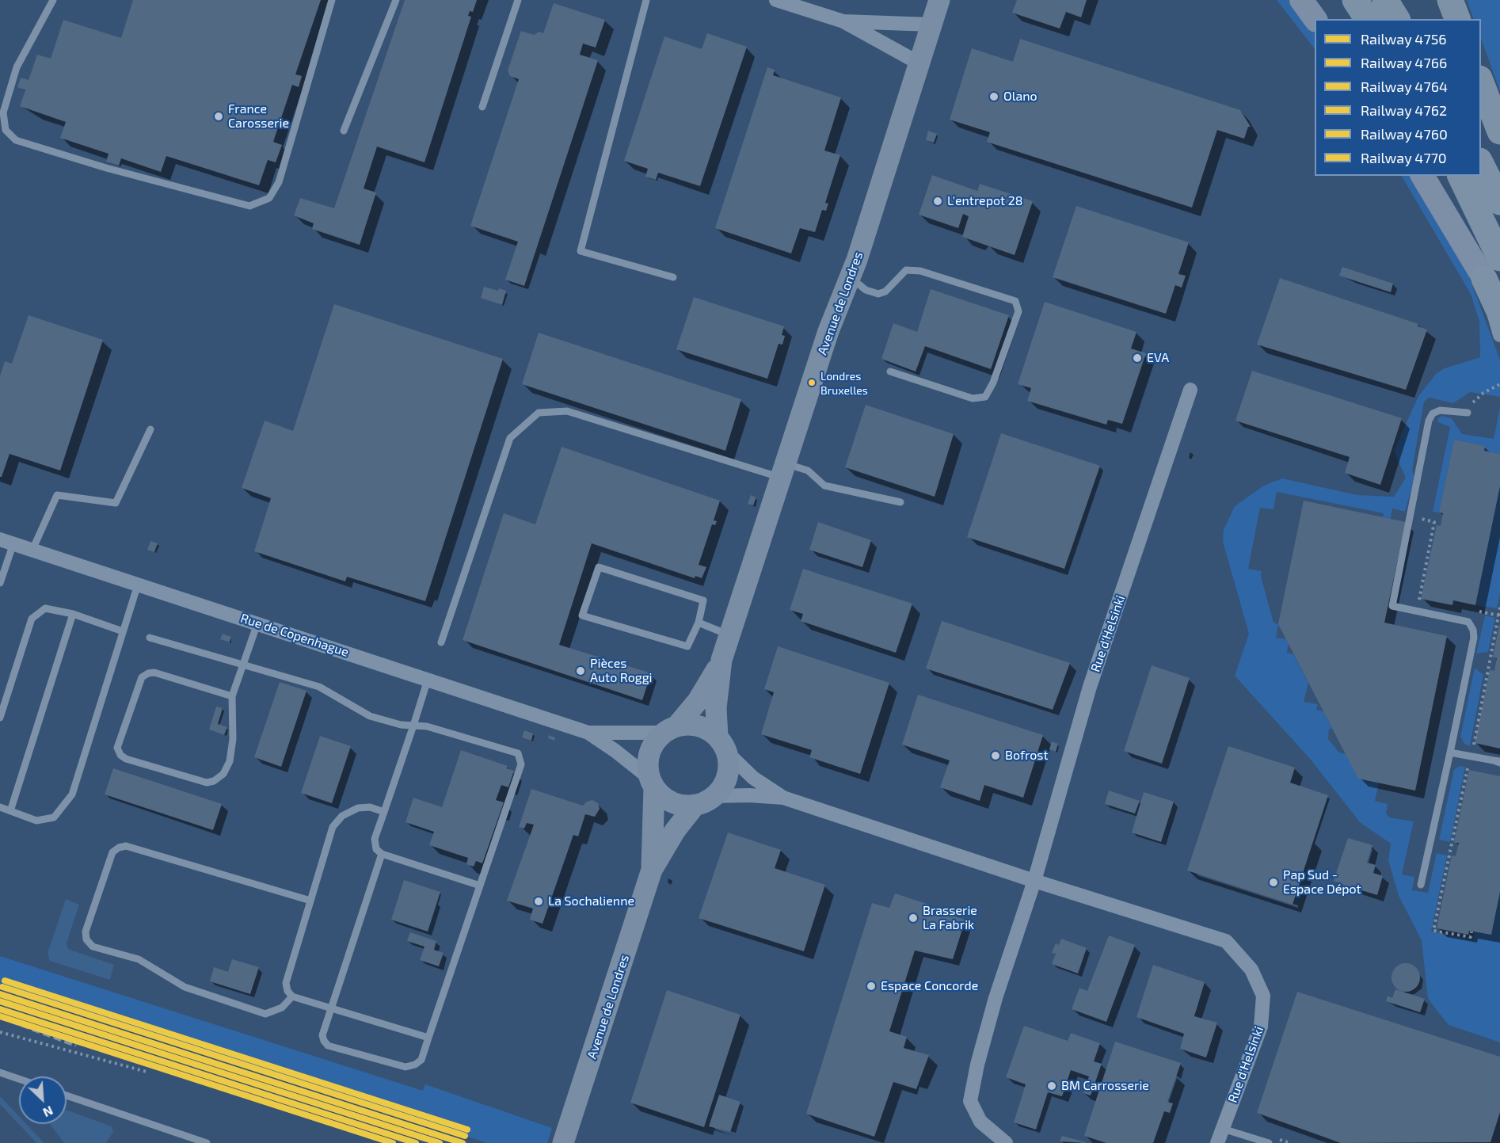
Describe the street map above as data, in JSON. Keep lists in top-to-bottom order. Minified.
{"streets":{"street":["Avenue de Londres","Rue d'Helsinki","Rue de Copenhague"]},"crossings":[["Avenue de Londres","Rue d'Helsinki"],["Avenue de Londres","Rue de Copenhague"],["Rue d'Helsinki","Rue de Copenhague"]],"places":["Olano","France Carosserie","L'entrepot 28","EVA","Londres Bruxelles","Pièces Auto Roggi","Bofrost","Pap Sud - Espace Dépot","La Sochalienne","Brasserie La Fabrik","Espace Concorde","BM Carrosserie"],"lines":["rail line 4760","rail line 4764","rail line 4756","rail line 4766","rail line 4762","rail line 4770"],"legend":["Railway 4756","Railway 4766","Railway 4764","Railway 4762","Railway 4760","Railway 4770"],"north":"bottom right"}
